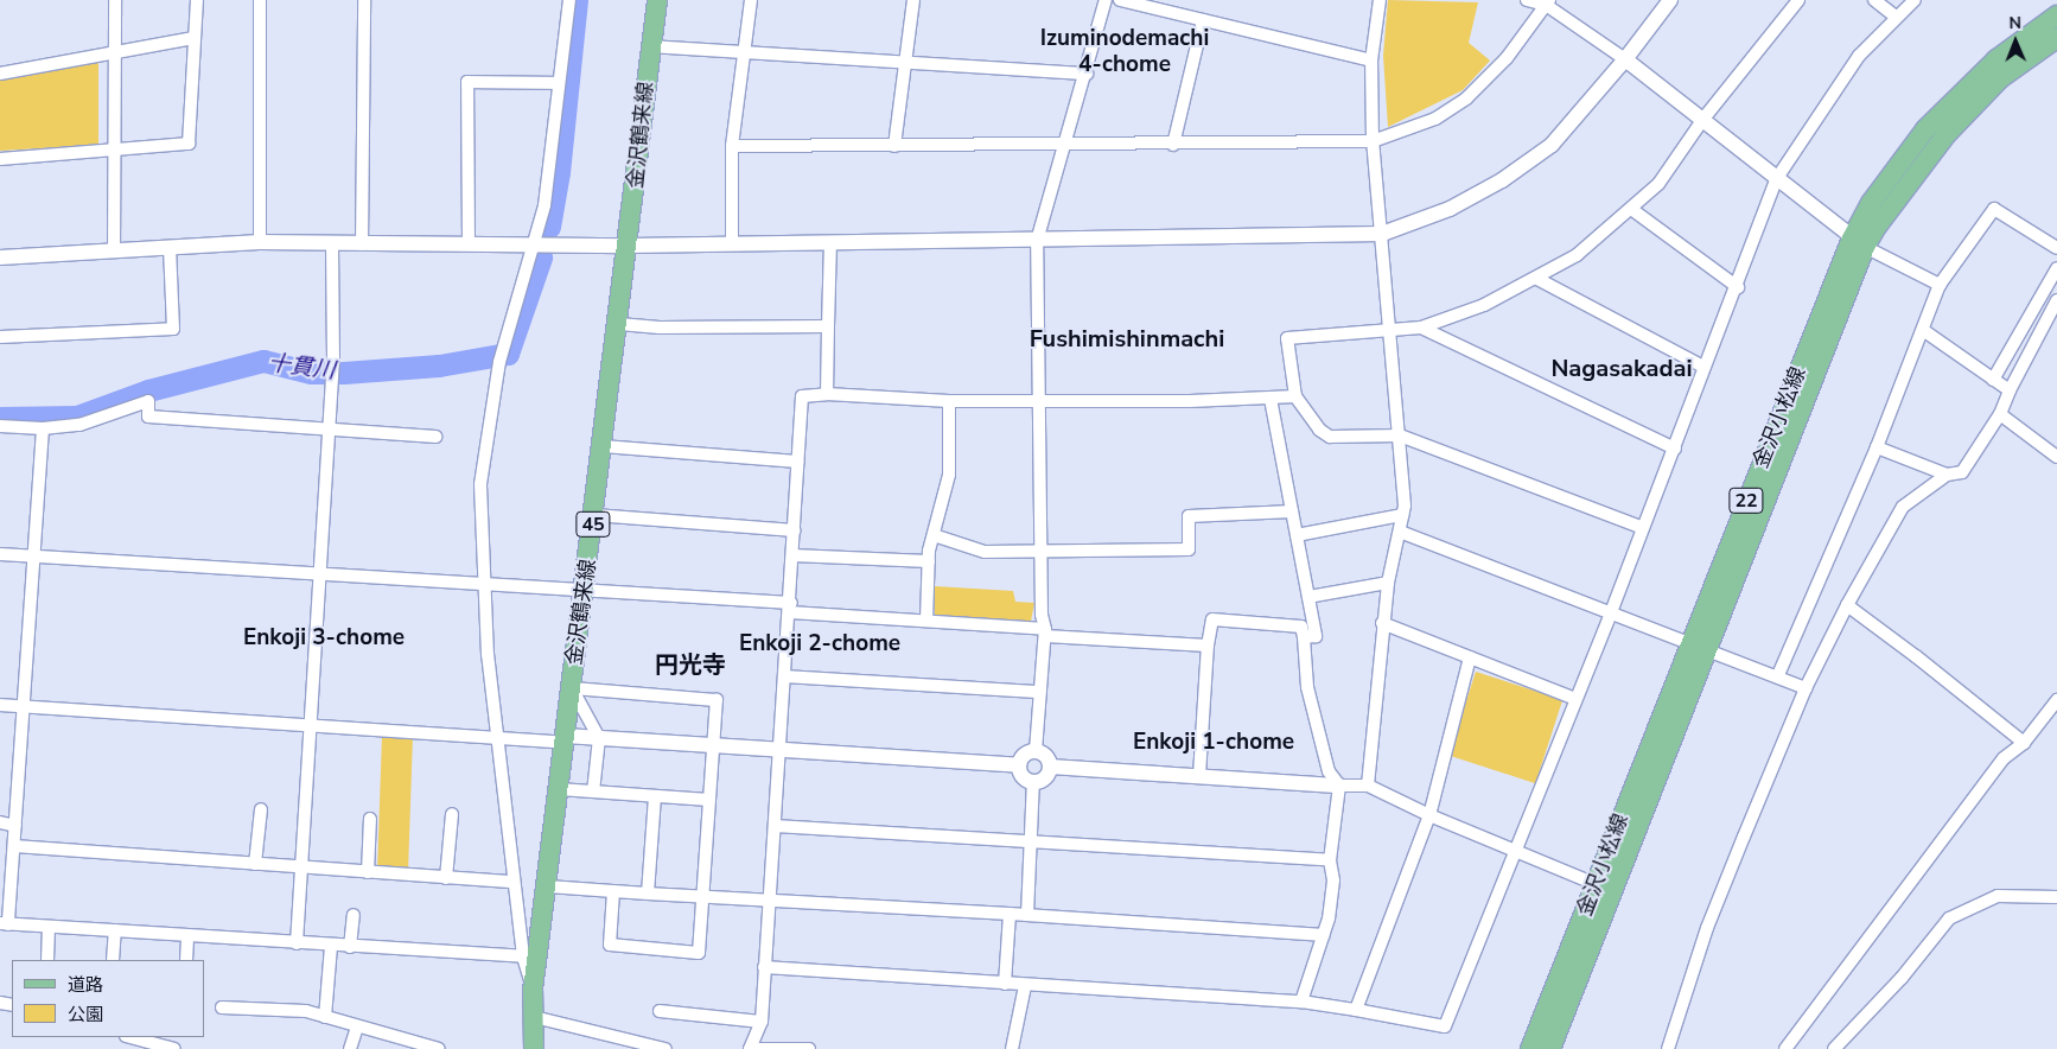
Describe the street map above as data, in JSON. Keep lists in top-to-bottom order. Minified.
{"streets":{"main road":["金沢鶴来線","金沢小松線","22","45"]},"districts":["Izuminodemachi 4-chome","Fushimishinmachi","Nagasakadai","Enkoji 3-chome","Enkoji 2-chome","円光寺","Enkoji 1-chome"],"water":["十貫川"],"legend":["道路","公園"],"north":"top"}
